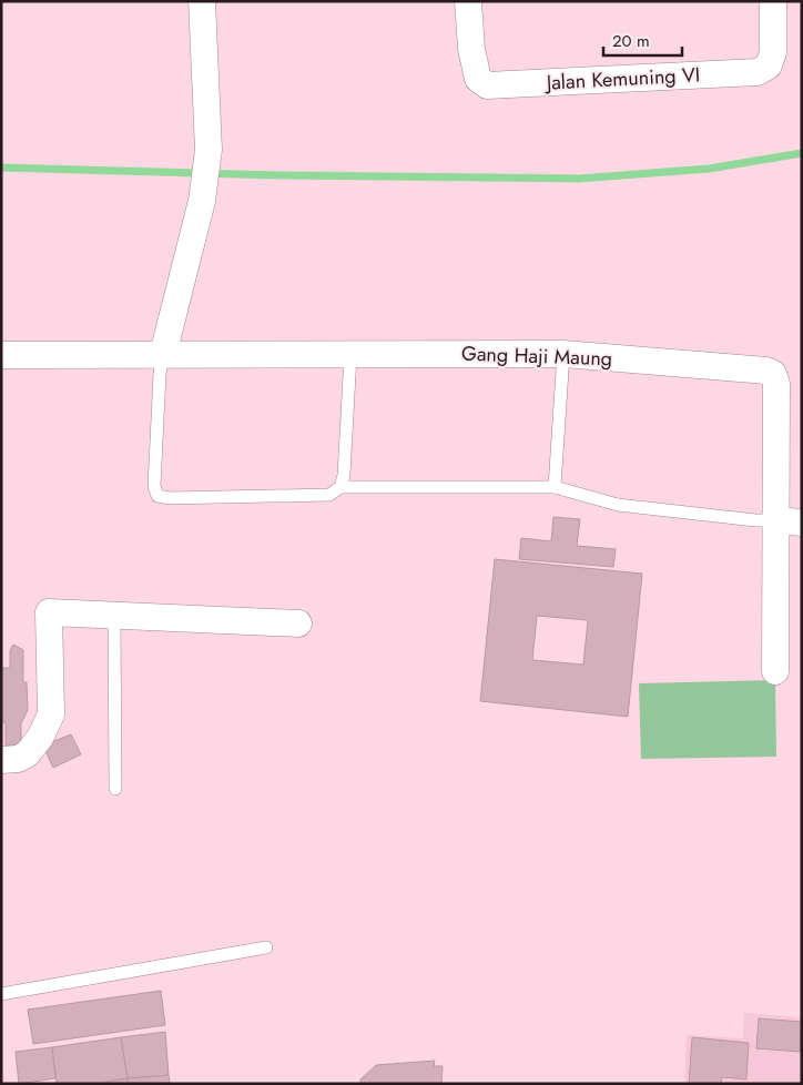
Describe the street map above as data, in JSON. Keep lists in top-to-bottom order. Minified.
{"streets":{"street":["Jalan Kemuning VI","Gang Haji Maung"]},"scale_bar":"20 m"}
